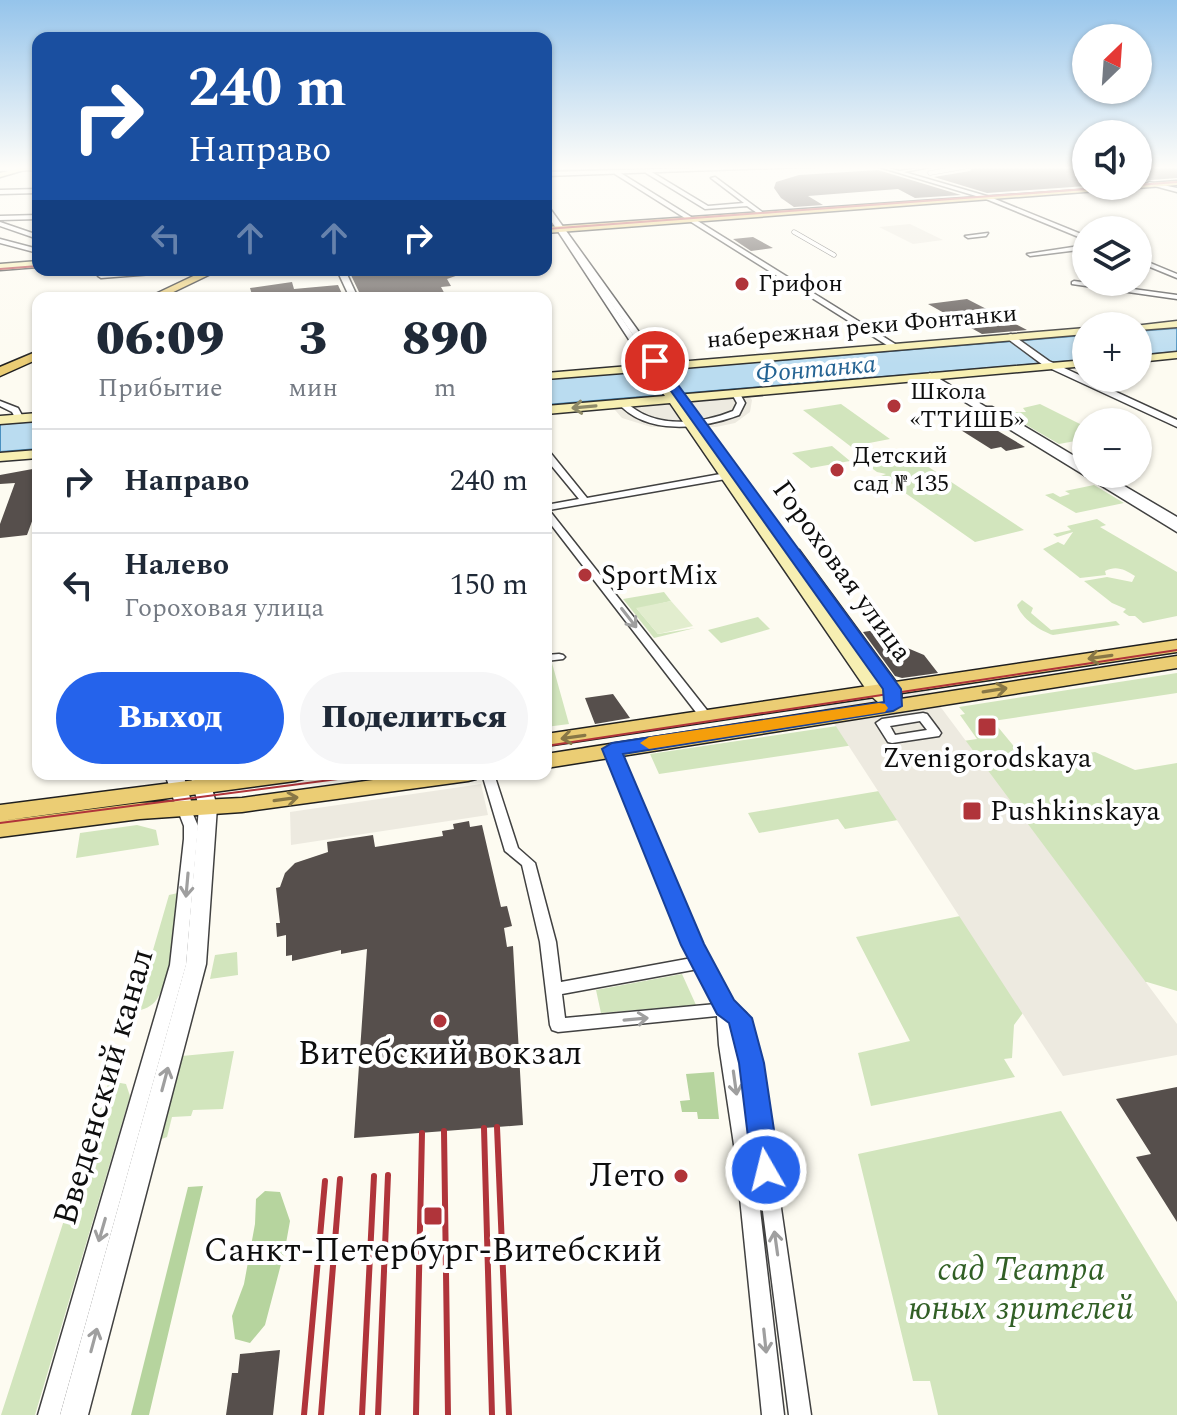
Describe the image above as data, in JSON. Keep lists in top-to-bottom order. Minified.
{"streets":{"main road":["набережная реки Фонтанки","Гороховая улица"],"street":["Введенский канал"]},"crossings":[["набережная реки Фонтанки","Гороховая улица"]],"water":["Фонтанка"],"parks":["сад Театра юных зрителей"],"places":{"other":["Грифон","Школа «ТТИШБ»","Детский сад № 135","SportMix","Витебский вокзал","Лето"],"transit":["Zvenigorodskaya","Pushkinskaya","Санкт-Петербург-Витебский"]},"north":"top right","page":{"map_buttons":["+","−"],"turn":["240 m","Направо"],"eta":["06:09","Прибытие","3","мин","890","m"],"list":[{"name":"Направо","value":"240 m"},{"name":"Налево","note":"Гороховая улица","value":"150 m"}],"buttons":["Выход","Поделиться"]}}
